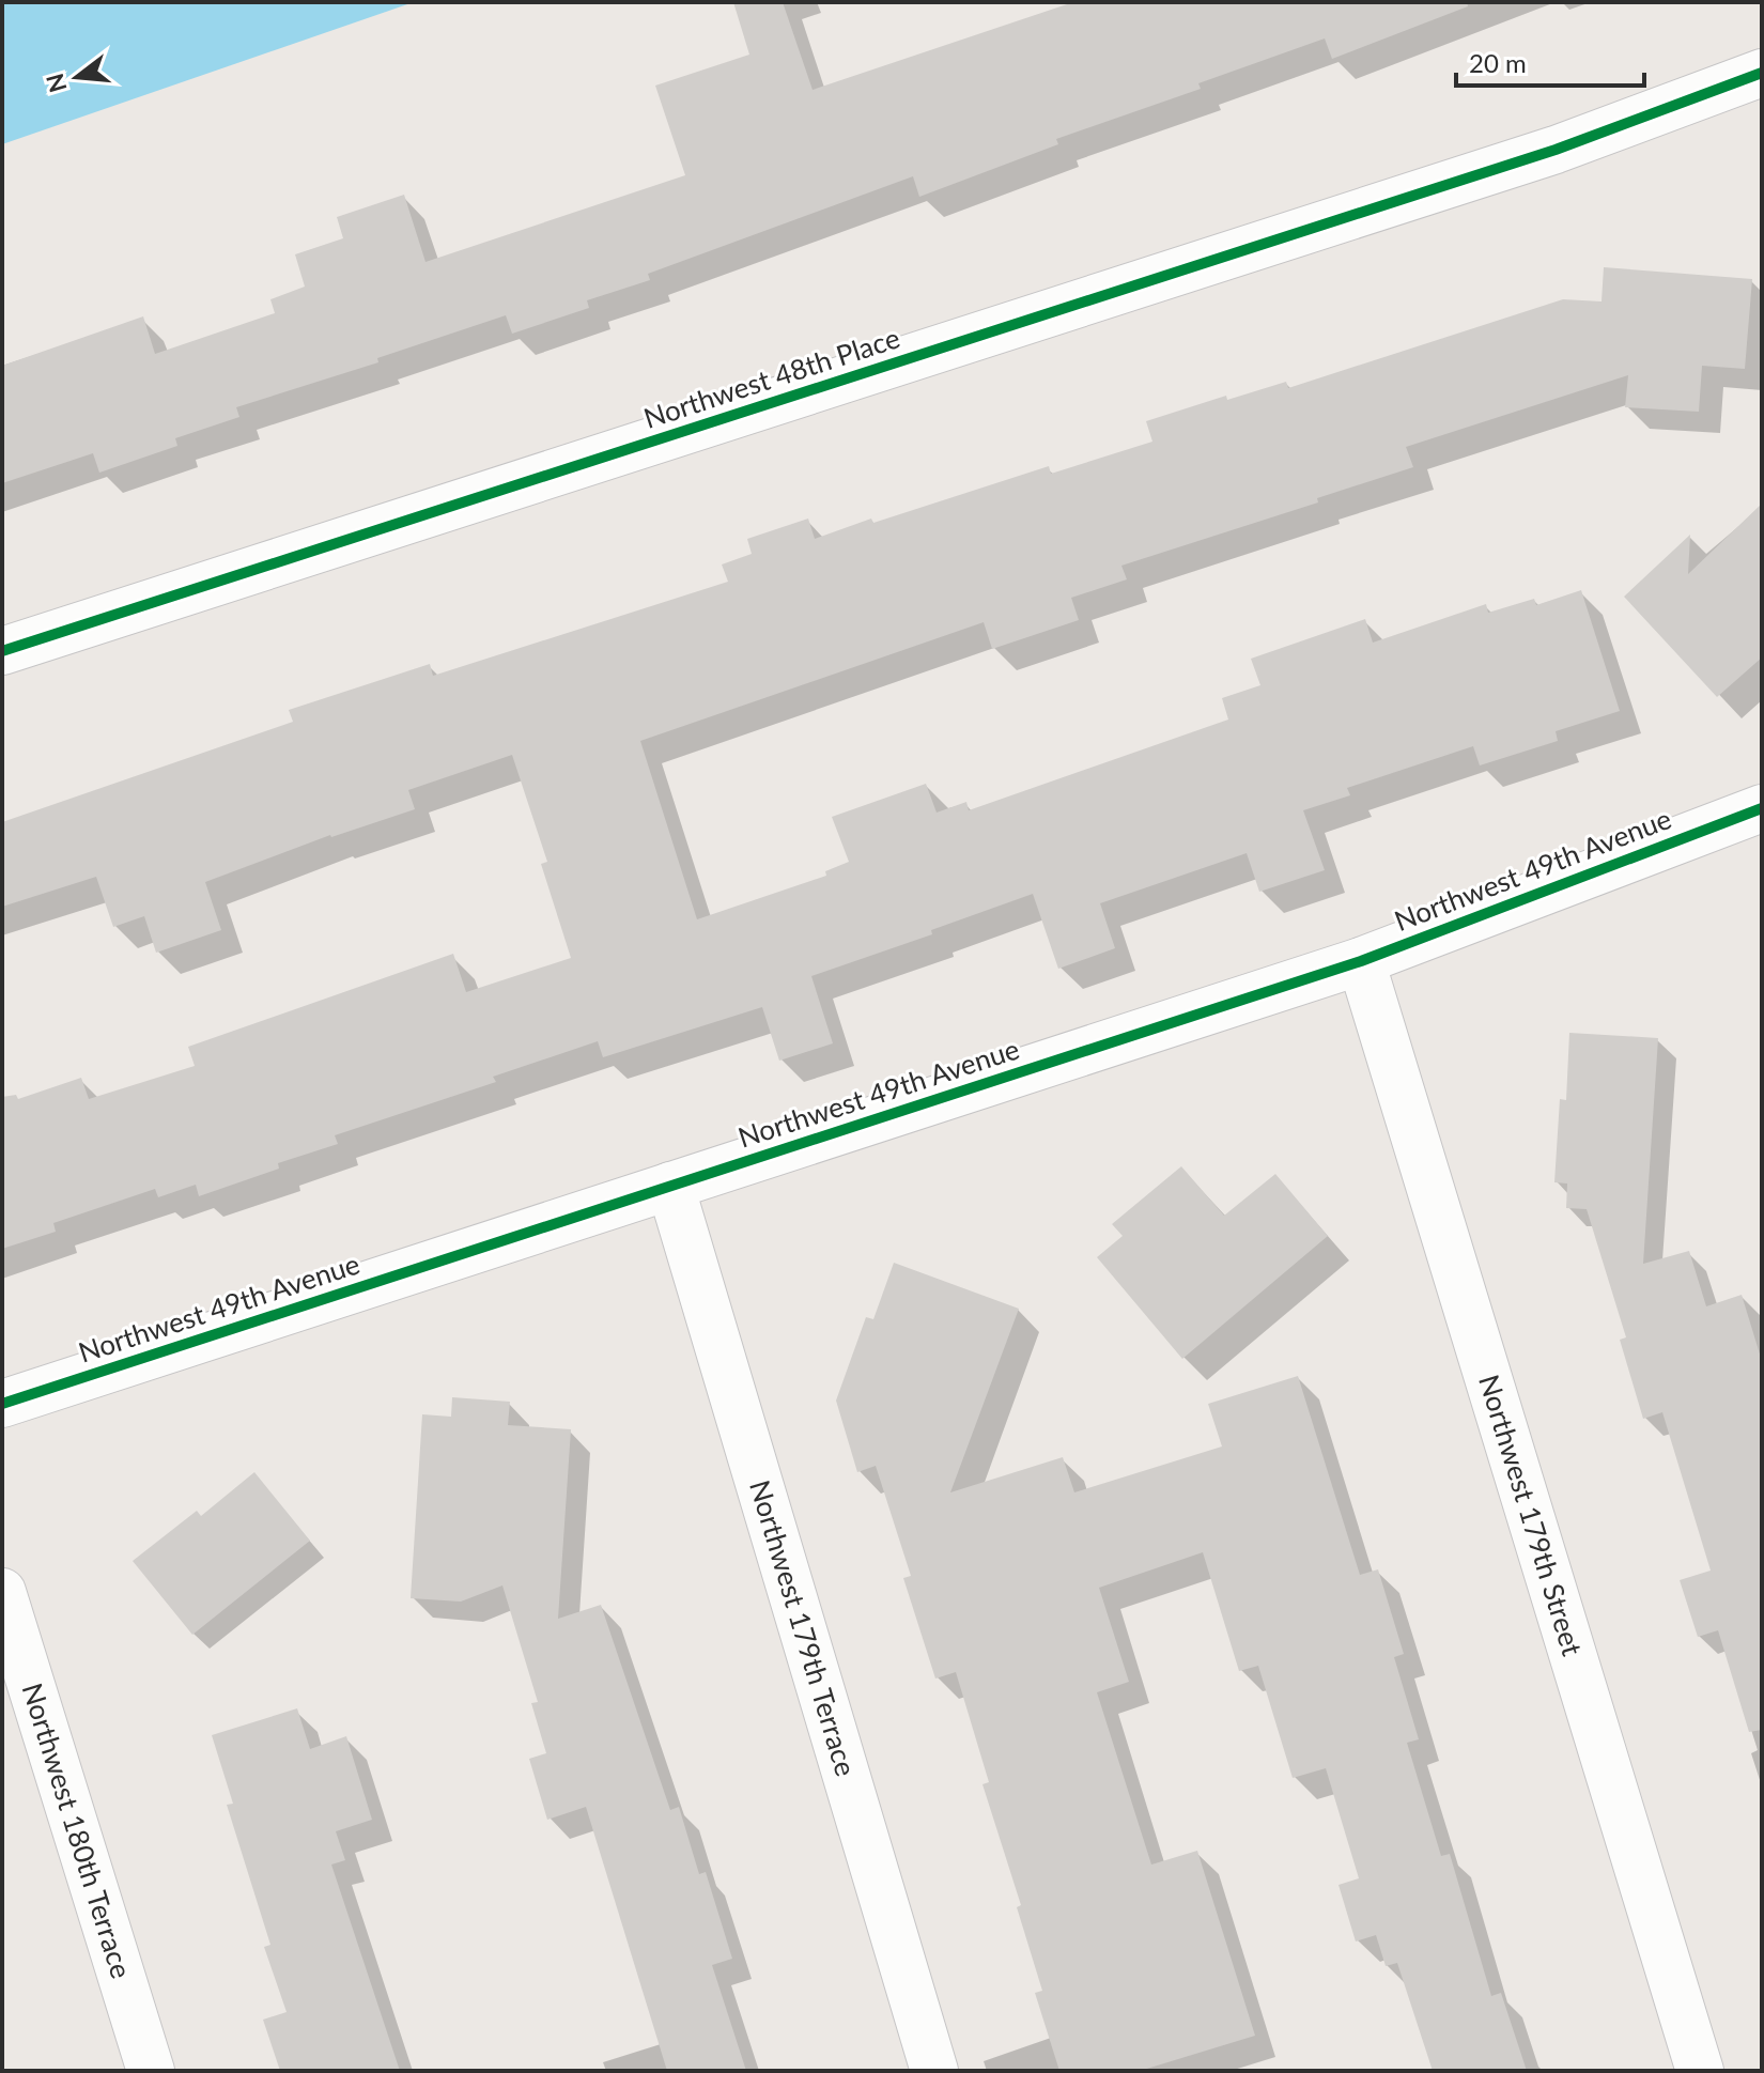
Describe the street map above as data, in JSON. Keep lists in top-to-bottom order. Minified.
{"streets":{"street":["Northwest 48th Place","Northwest 49th Avenue","Northwest 179th Street","Northwest 179th Terrace","Northwest 180th Terrace"]},"crossings":[["Northwest 49th Avenue","Northwest 179th Street"],["Northwest 49th Avenue","Northwest 179th Terrace"]],"scale_bar":"20 m","north":"left"}
